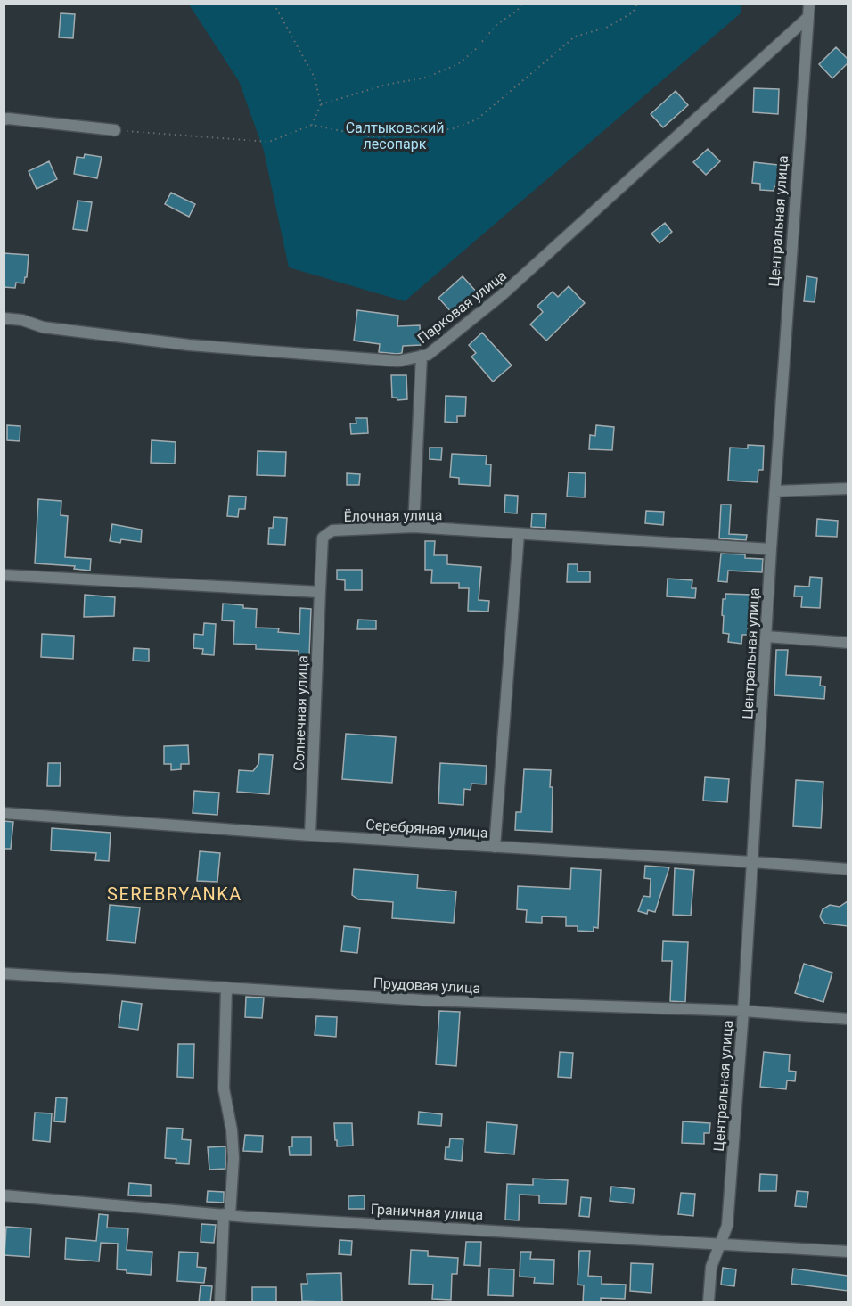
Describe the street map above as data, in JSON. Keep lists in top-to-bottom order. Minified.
{"streets":{"street":["Центральная улица","Парковая улица","Ёлочная улица","Солнечная улица","Серебряная улица","Прудовая улица","Граничная улица"]},"crossings":[["Центральная улица","Парковая улица"],["Центральная улица","Ёлочная улица"],["Центральная улица","Серебряная улица"],["Центральная улица","Прудовая улица"],["Центральная улица","Граничная улица"],["Ёлочная улица","Солнечная улица"],["Солнечная улица","Серебряная улица"]],"districts":["SEREBRYANKA"],"parks":["Салтыковский лесопарк"]}
